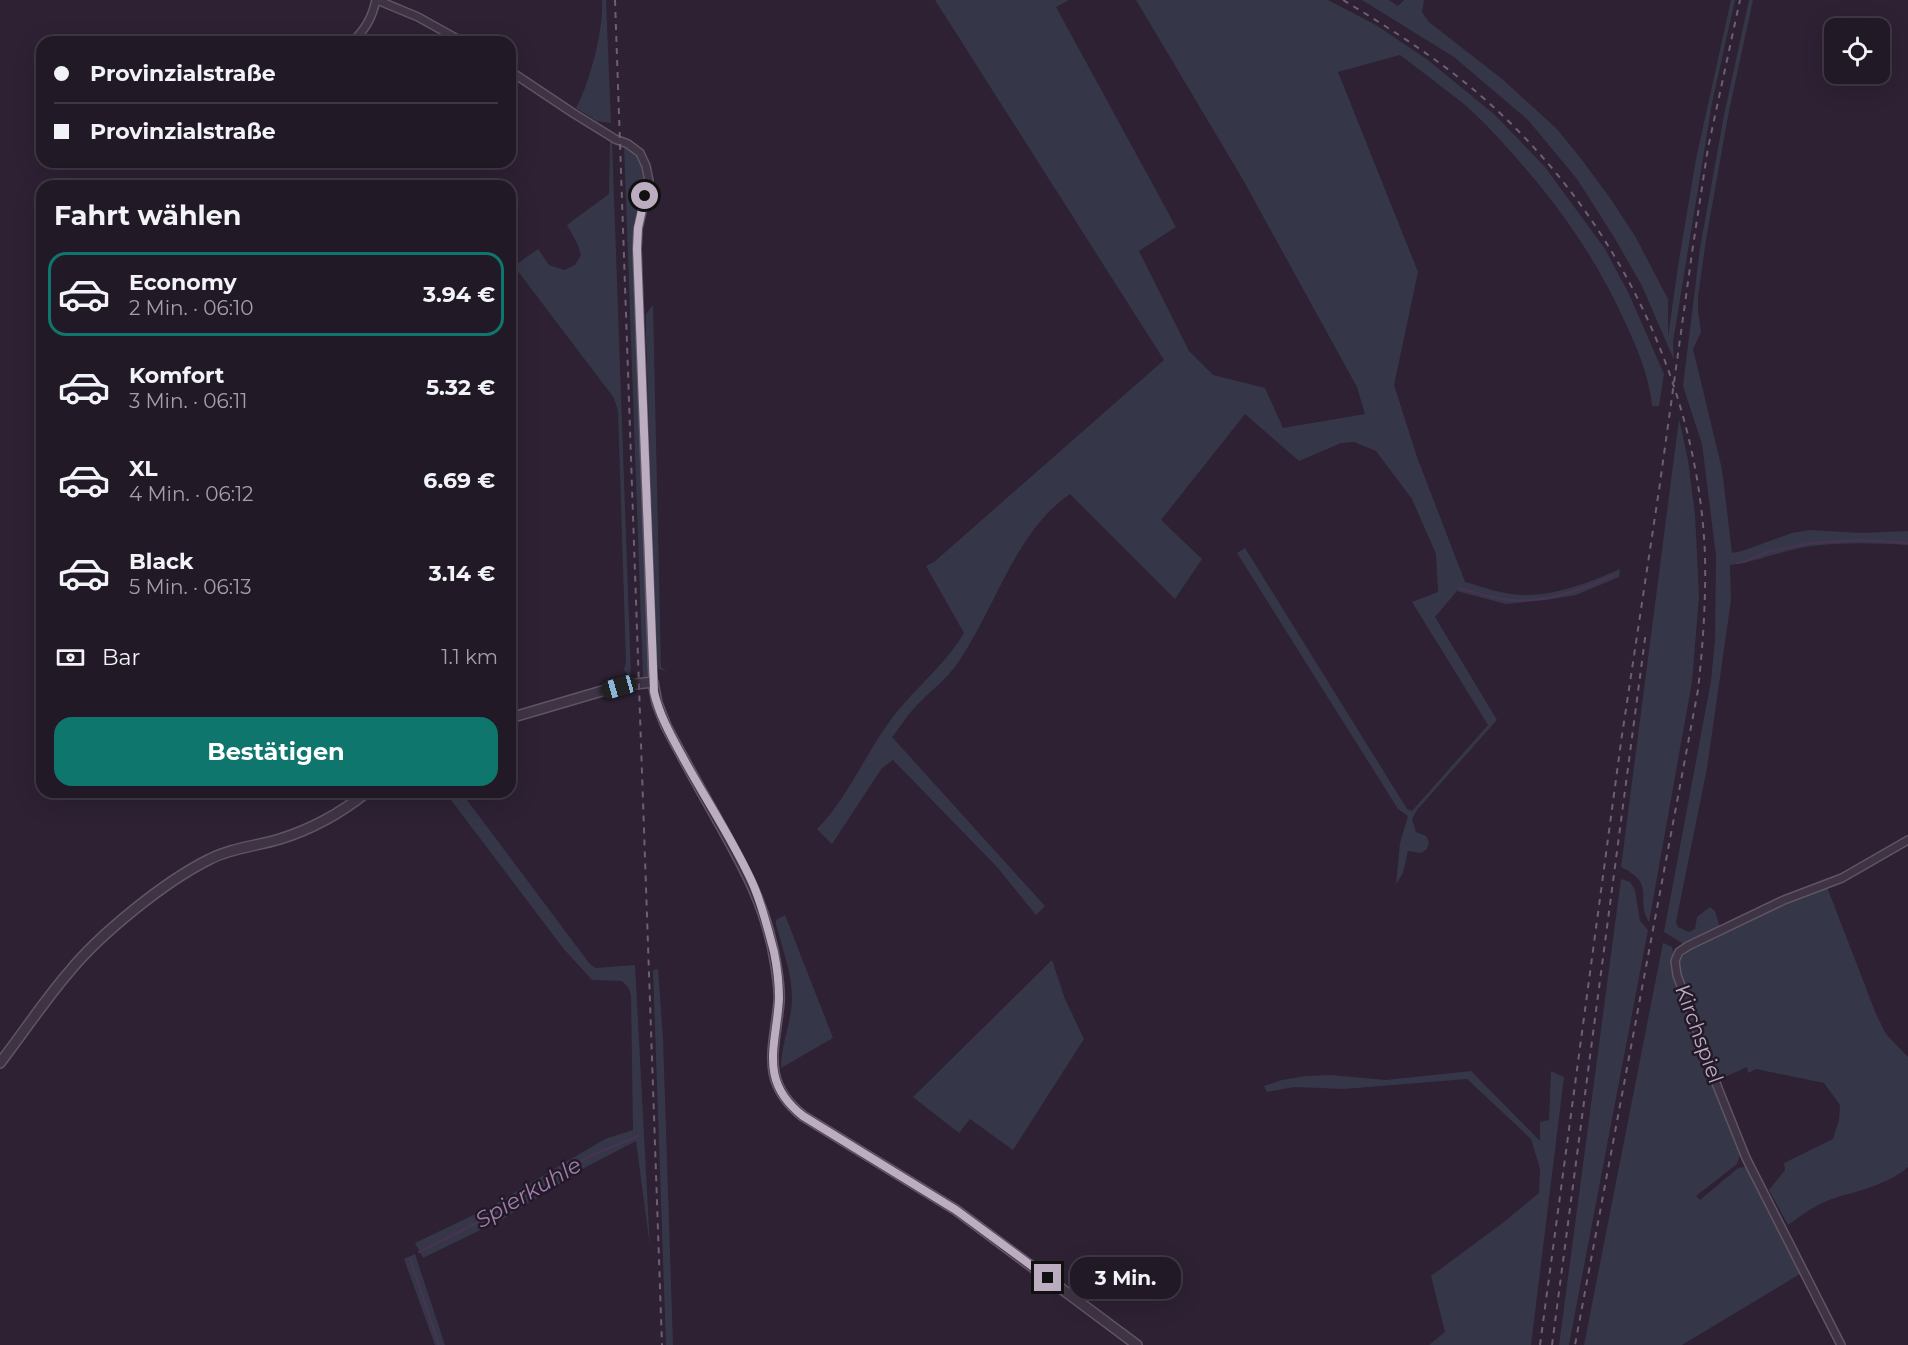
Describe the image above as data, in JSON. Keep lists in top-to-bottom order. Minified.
{"streets":{"street":["Kirchspiel"]},"water":["Spierkuhle"],"page":{"banner":["Provinzialstraße","Provinzialstraße"],"heading":"Fahrt wählen","list":[{"name":"Economy","note":"2 Min. · 06:10","value":"3.94 €"},{"name":"Komfort","note":"3 Min. · 06:11","value":"5.32 €"},{"name":"XL","note":"4 Min. · 06:12","value":"6.69 €"},{"name":"Black","note":"5 Min. · 06:13","value":"3.14 €"}],"pay":["Bar","1.1 km"],"buttons":"Bestätigen","bubble":"3 Min."}}
